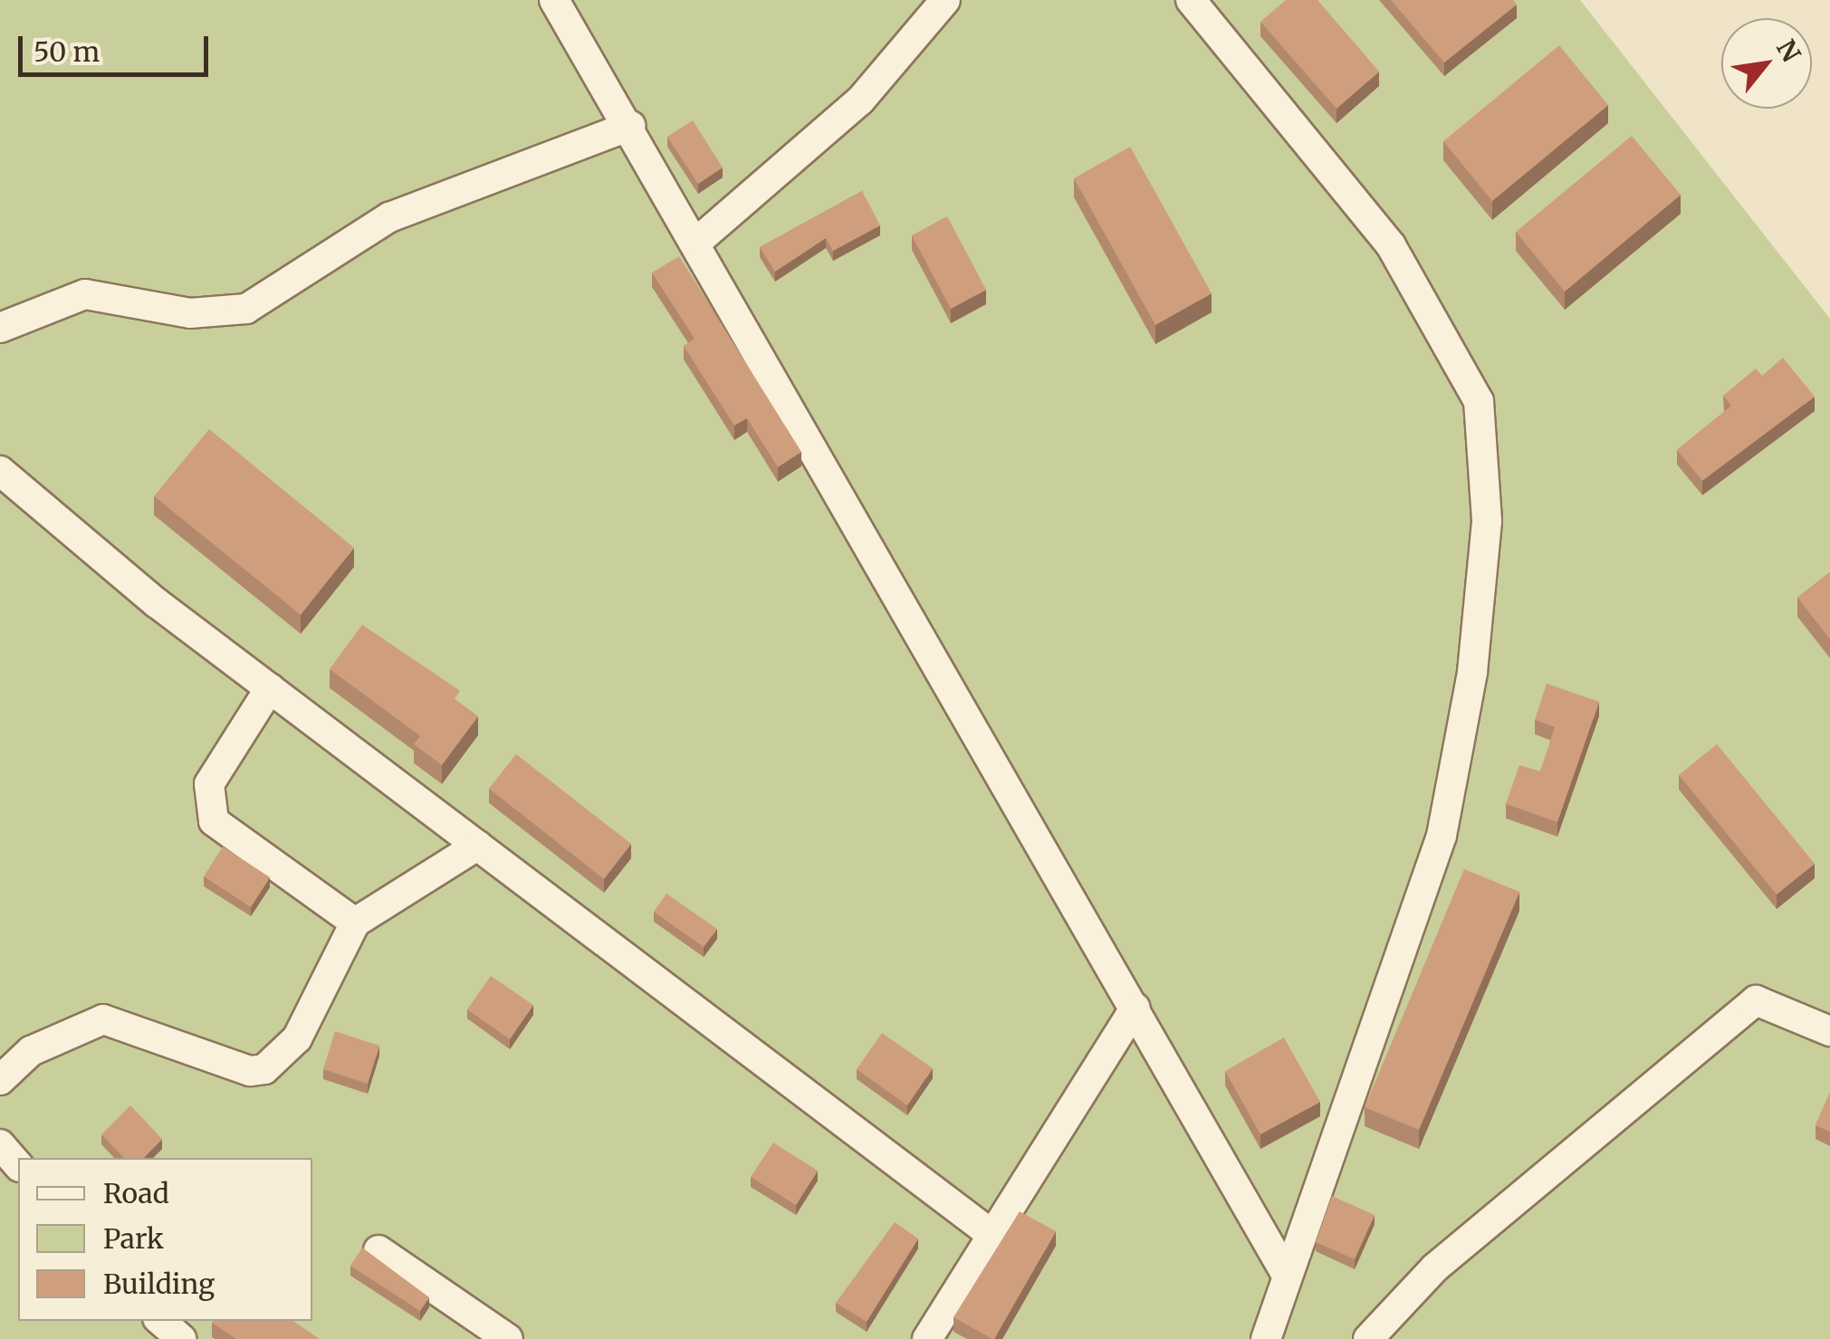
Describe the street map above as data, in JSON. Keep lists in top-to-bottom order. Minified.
{"legend":["Road","Park","Building"],"scale_bar":"50 m","north":"top right"}
